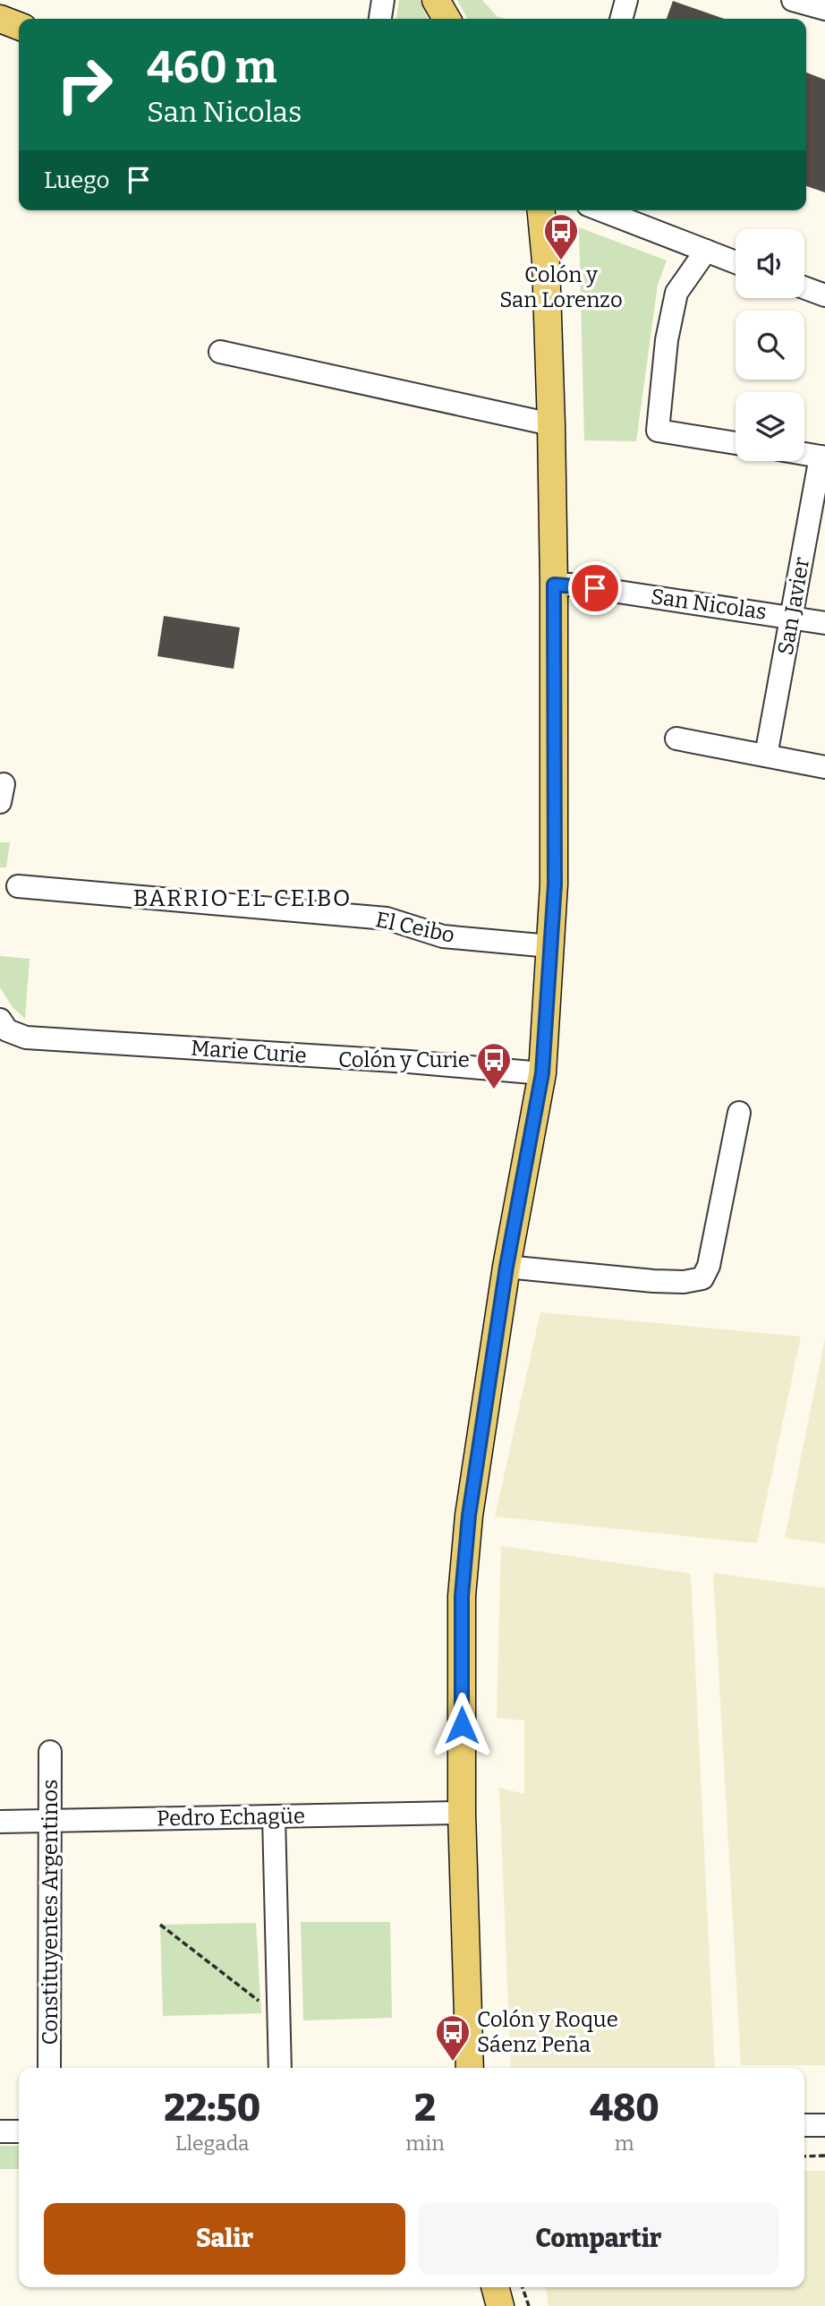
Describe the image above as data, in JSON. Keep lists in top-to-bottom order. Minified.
{"streets":{"street":["San Nicolas","San Javier","El Ceibo","Marie Curie","Pedro Echagüe","Constituyentes Argentinos"]},"crossings":[["San Nicolas","San Javier"],["Pedro Echagüe","Constituyentes Argentinos"]],"districts":["BARRIO EL CEIBO"],"places":{"bus stop":["Colón y San Lorenzo","Colón y Curie","Colón y Roque Sáenz Peña"]},"page":{"turn":["460 m","San Nicolas"],"then":"Luego","eta":["22:50","Llegada","2","min","480","m"],"buttons":["Salir","Compartir"]}}
